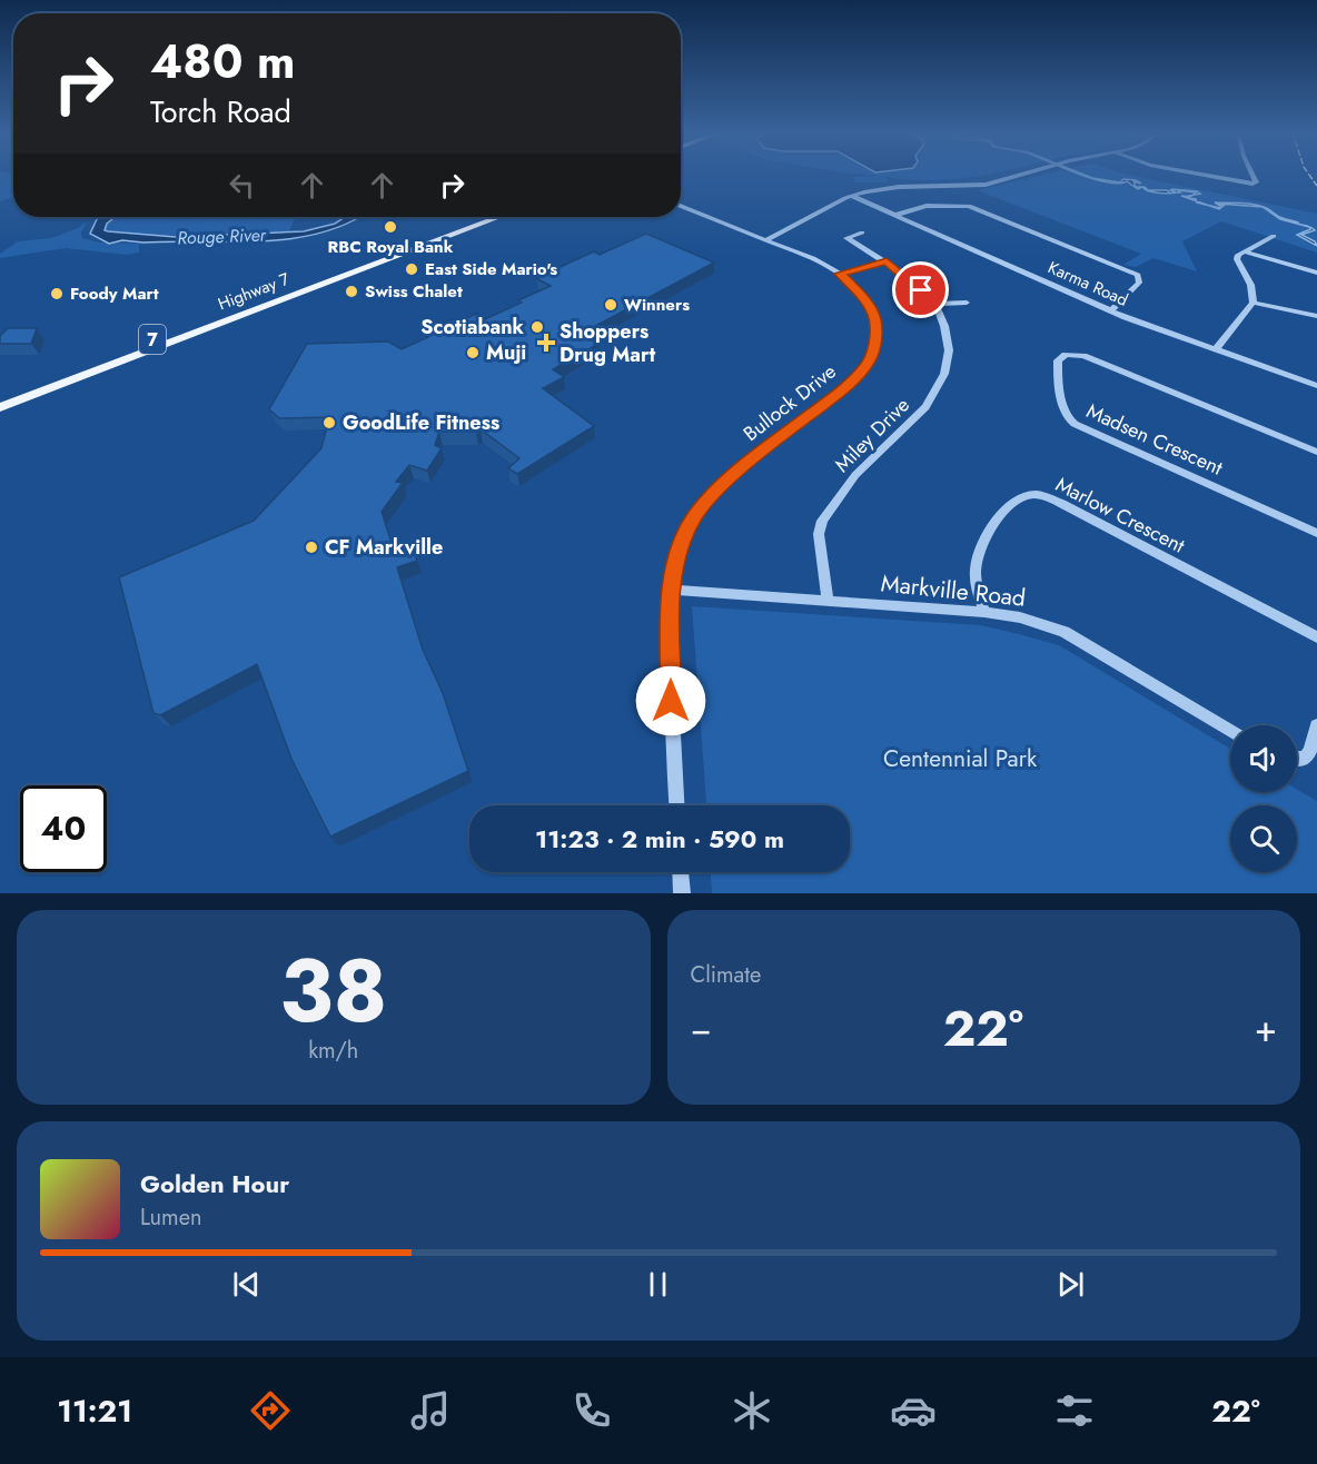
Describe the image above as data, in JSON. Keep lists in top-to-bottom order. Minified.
{"streets":{"main road":["Highway 7","7"],"street":["Karma Road","Bullock Drive","Miley Drive","Madsen Crescent","Marlow Crescent","Markville Road"]},"crossings":[["Bullock Drive","Markville Road"],["Miley Drive","Markville Road"],["Marlow Crescent","Markville Road"]],"water":["Rouge River"],"parks":["Centennial Park"],"places":{"other":["RBC Royal Bank","East Side Mario's","Swiss Chalet","Foody Mart","Winners","Scotiabank","Muji","GoodLife Fitness","CF Markville"],"health":["Shoppers Drug Mart"]},"page":{"turn":["480 m","Torch Road"],"limit":"40","trip":"11:23 · 2 min · 590 m","tile":[["38","km/h"],"Climate"],"heat":["−","22°","+"],"song":["Golden Hour","Lumen"],"tabs":["11:21","22°"]}}
